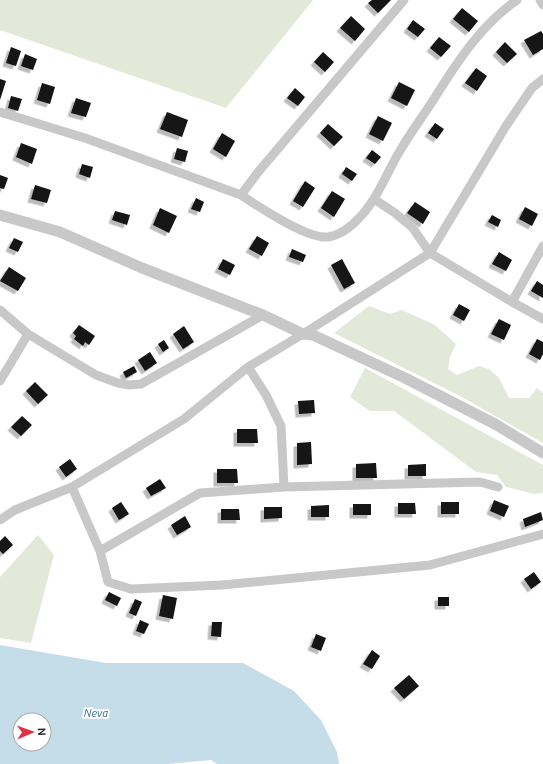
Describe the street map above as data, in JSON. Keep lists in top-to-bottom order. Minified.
{"water":["Neva"],"north":"right"}
